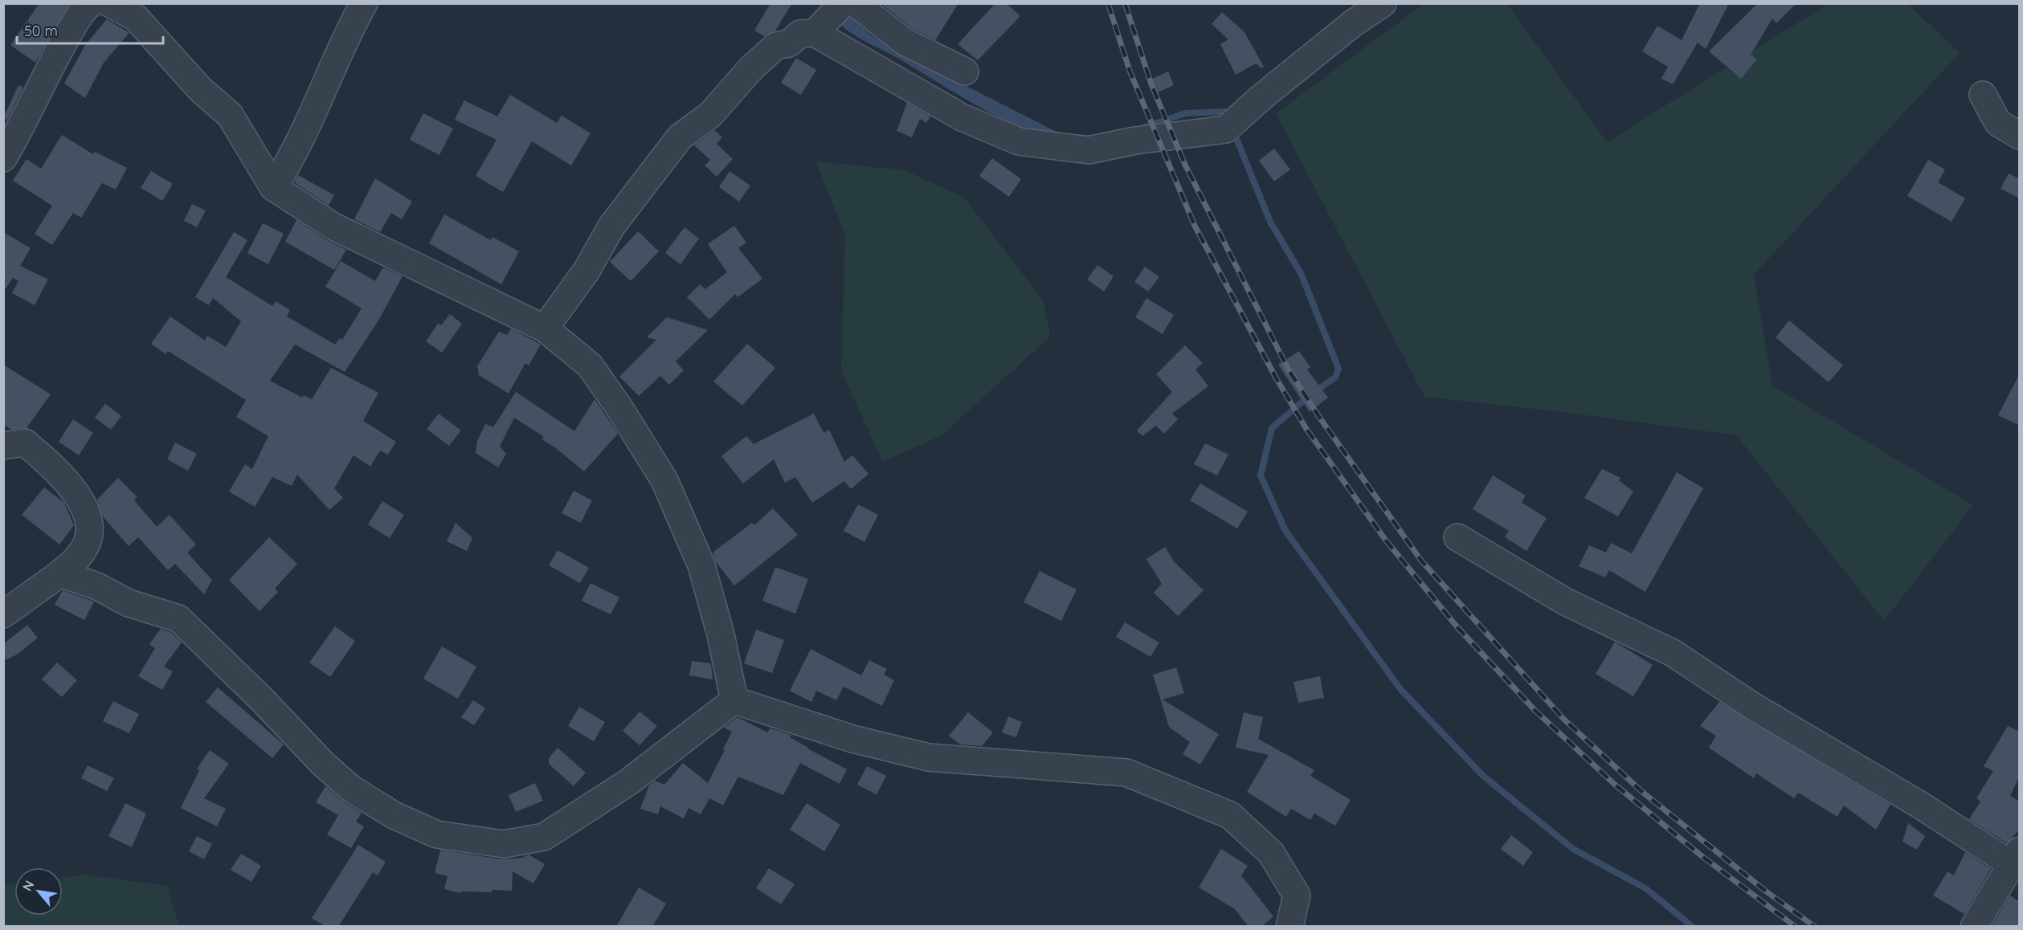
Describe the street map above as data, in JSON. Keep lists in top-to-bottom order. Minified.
{"scale_bar":"50 m","north":"top left"}
